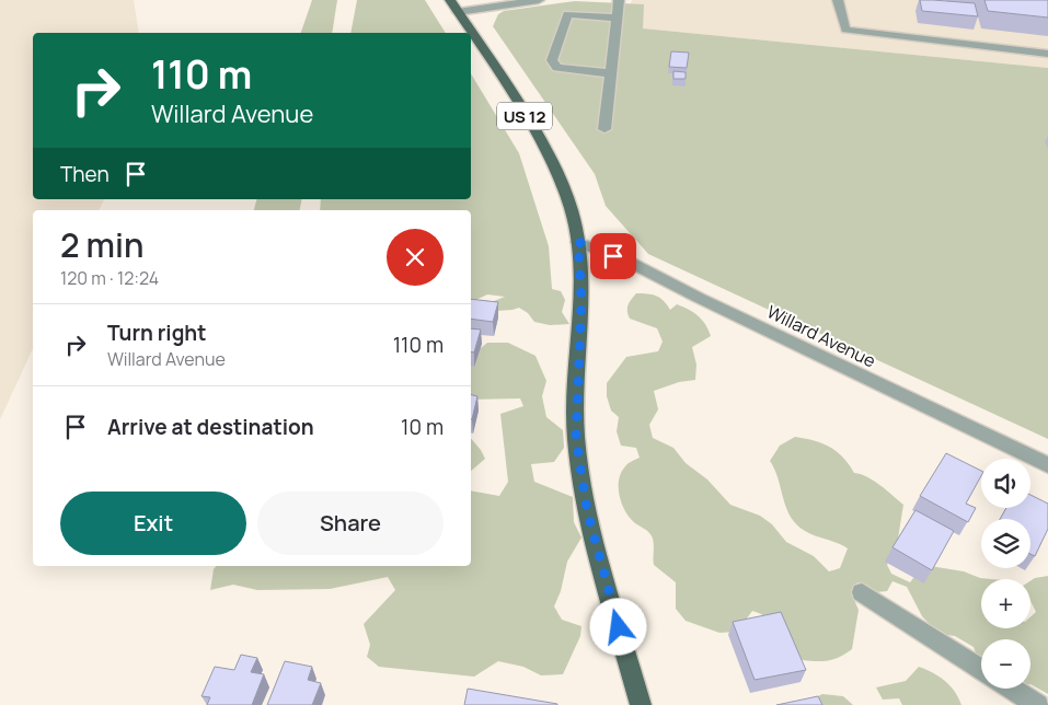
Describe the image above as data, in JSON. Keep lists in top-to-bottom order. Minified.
{"streets":{"main road":["US 12"],"street":["Willard Avenue"]},"crossings":[["US 12","Willard Avenue"]],"page":{"turn":["110 m","Willard Avenue"],"then":"Then","heading":["2 min","120 m · 12:24"],"list":[{"name":"Turn right","note":"Willard Avenue","value":"110 m"},{"name":"Arrive at destination","value":"10 m"}],"map_buttons":["+","−"],"buttons":["Exit","Share"]}}
